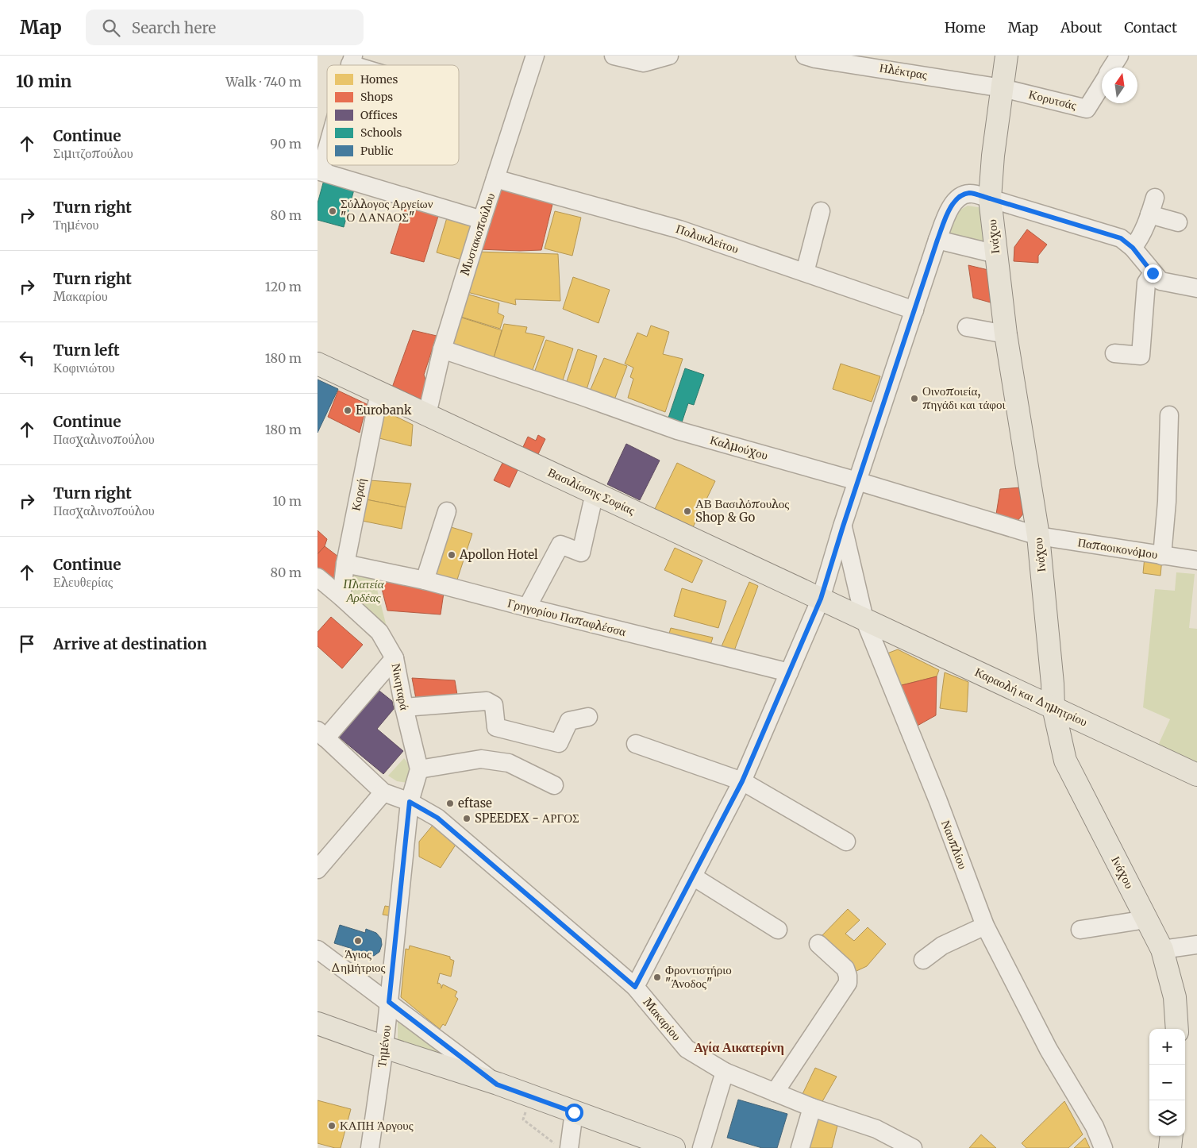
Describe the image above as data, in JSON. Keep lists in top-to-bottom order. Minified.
{"streets":{"main road":["Ινάχου","Βασιλίσσης Σοφίας","Καραολή και Δημητρίου"],"street":["Ηλέκτρας","Κορυτσάς","Μυστακοπούλου","Πολυκλείτου","Καλμούχου","Κοραή","Παπαοικονόμου","Γρηγορίου Παπαφλέσσα","Νικηταρά","Ναυπλίου","Μακαρίου","Τημένου"]},"crossings":[["Ηλέκτρας","Κορυτσάς"],["Ηλέκτρας","Ινάχου"],["Κορυτσάς","Ινάχου"],["Μυστακοπούλου","Πολυκλείτου"],["Μυστακοπούλου","Καλμούχου"],["Μυστακοπούλου","Βασιλίσσης Σοφίας"],["Ινάχου","Καλμούχου"],["Ινάχου","Παπαοικονόμου"],["Ινάχου","Καραολή και Δημητρίου"],["Καλμούχου","Παπαοικονόμου"],["Βασιλίσσης Σοφίας","Κοραή"],["Βασιλίσσης Σοφίας","Καραολή και Δημητρίου"],["Βασιλίσσης Σοφίας","Ναυπλίου"],["Κοραή","Γρηγορίου Παπαφλέσσα"],["Κοραή","Νικηταρά"],["Καραολή και Δημητρίου","Ναυπλίου"],["Μακαρίου","Τημένου"]],"districts":["Αγία Αικατερίνη"],"parks":["Πλατεία Αρδέας"],"places":["Σύλλογος Αργείων \"Ο ΔΑΝΑΟΣ\"","Οινοποιεία, πηγάδι και τάφοι","Eurobank","ΑΒ Βασιλόπουλος Shop & Go","Apollon Hotel","eftase","SPEEDEX - ΑΡΓΟΣ","Άγιος Δημήτριος","Φροντιστήριο \"Άνοδος\"","ΚΑΠΗ Άργους"],"legend":["Homes","Shops","Offices","Schools","Public"],"north":"top","page":{"header":"Map","search":"Search here","nav":["Home","Map","About","Contact"],"heading":["10 min","Walk · 740 m"],"list":[["Continue","Σιμιτζοπούλου","90 m"],["Turn right","Τημένου","80 m"],["Turn right","Μακαρίου","120 m"],["Turn left","Κοφινιώτου","180 m"],["Continue","Πασχαλινοπούλου","180 m"],["Turn right","Πασχαλινοπούλου","10 m"],["Continue","Ελευθερίας","80 m"],"Arrive at destination"],"map_buttons":["+","−"]}}
